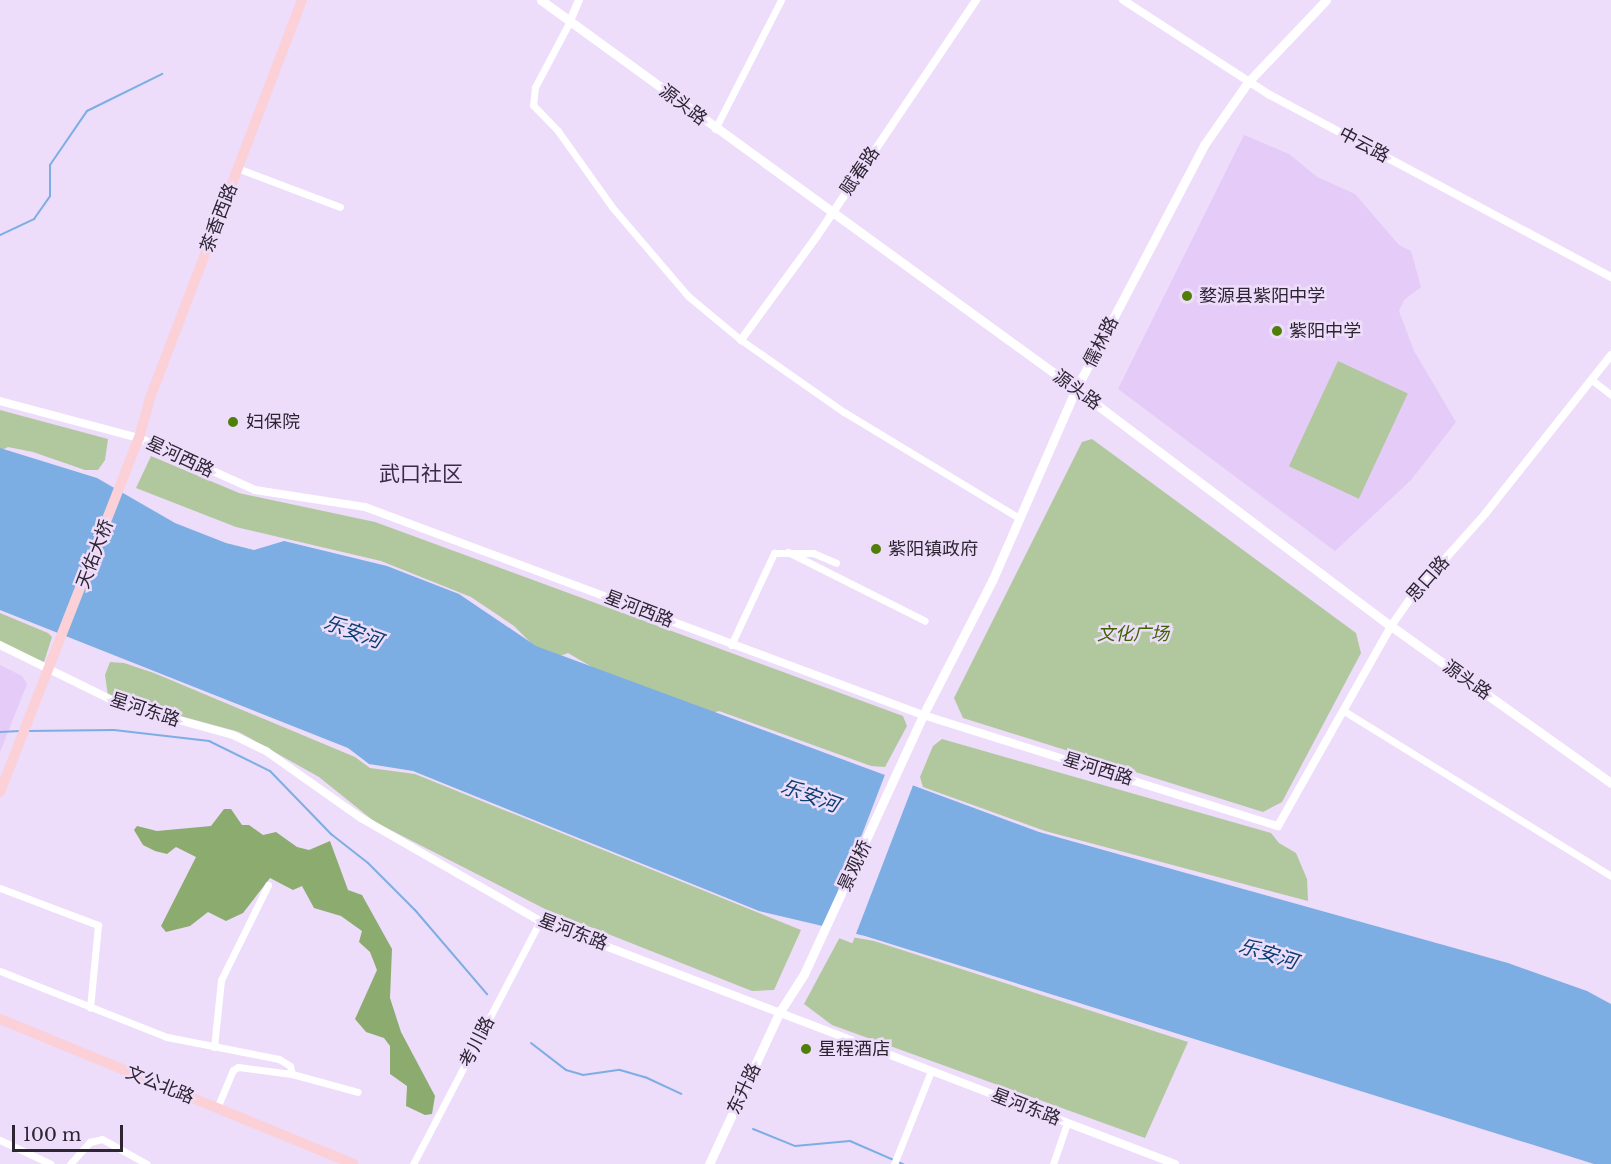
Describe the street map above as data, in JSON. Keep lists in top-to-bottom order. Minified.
{"streets":{"main road":["源头路","茶香西路","儒林路","天佑大桥","景观桥","文公北路","东升路"],"street":["中云路","赋春路","星河西路","思口路","星河东路","考川路"]},"crossings":[["源头路","赋春路"],["源头路","儒林路"],["源头路","思口路"],["中云路","儒林路"],["茶香西路","星河西路"],["茶香西路","天佑大桥"],["儒林路","星河西路"],["儒林路","景观桥"],["星河西路","天佑大桥"],["星河西路","思口路"],["星河西路","景观桥"],["天佑大桥","星河东路"],["星河东路","景观桥"],["星河东路","考川路"],["星河东路","东升路"],["景观桥","东升路"]],"districts":["武口社区"],"water":["乐安河"],"parks":["文化广场"],"places":["婺源县紫阳中学","紫阳中学","妇保院","紫阳镇政府","星程酒店"],"scale_bar":"100 m"}
